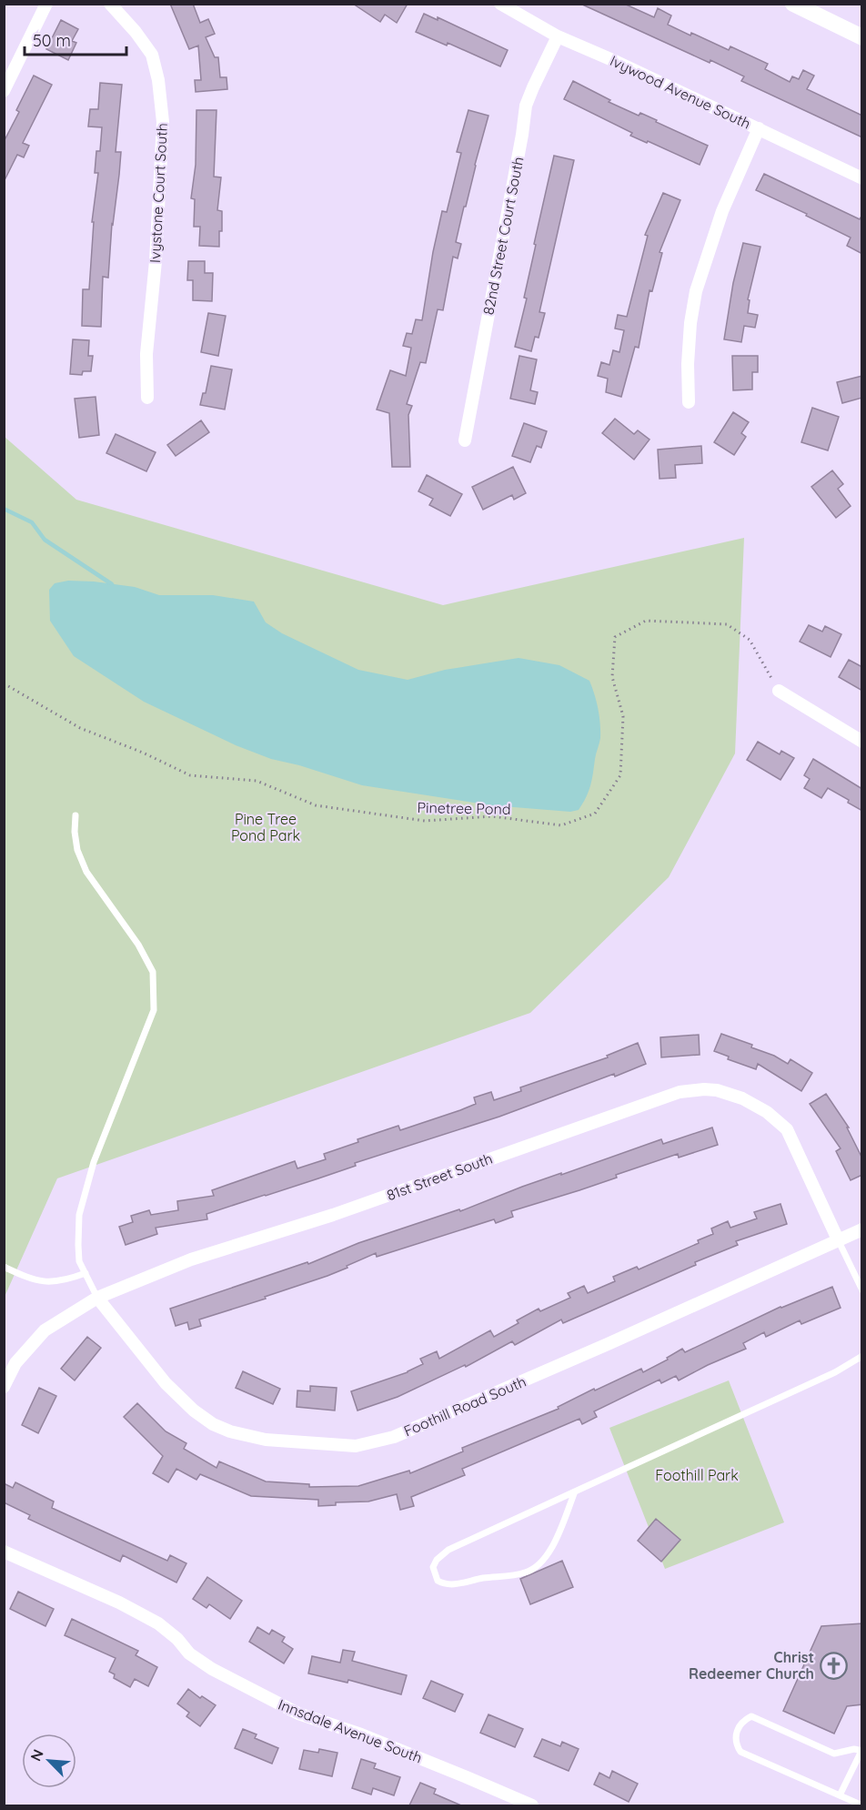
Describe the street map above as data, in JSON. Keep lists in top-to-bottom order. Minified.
{"streets":{"street":["Ivywood Avenue South","Ivystone Court South","82nd Street Court South","81st Street South","Foothill Road South","Innsdale Avenue South"],"path":["Pinetree Pond"]},"crossings":[["Ivywood Avenue South","82nd Street Court South"],["81st Street South","Foothill Road South"]],"parks":["Pine Tree Pond Park","Foothill Park"],"places":{"church":["Christ Redeemer Church"]},"scale_bar":"50 m","north":"top left"}
